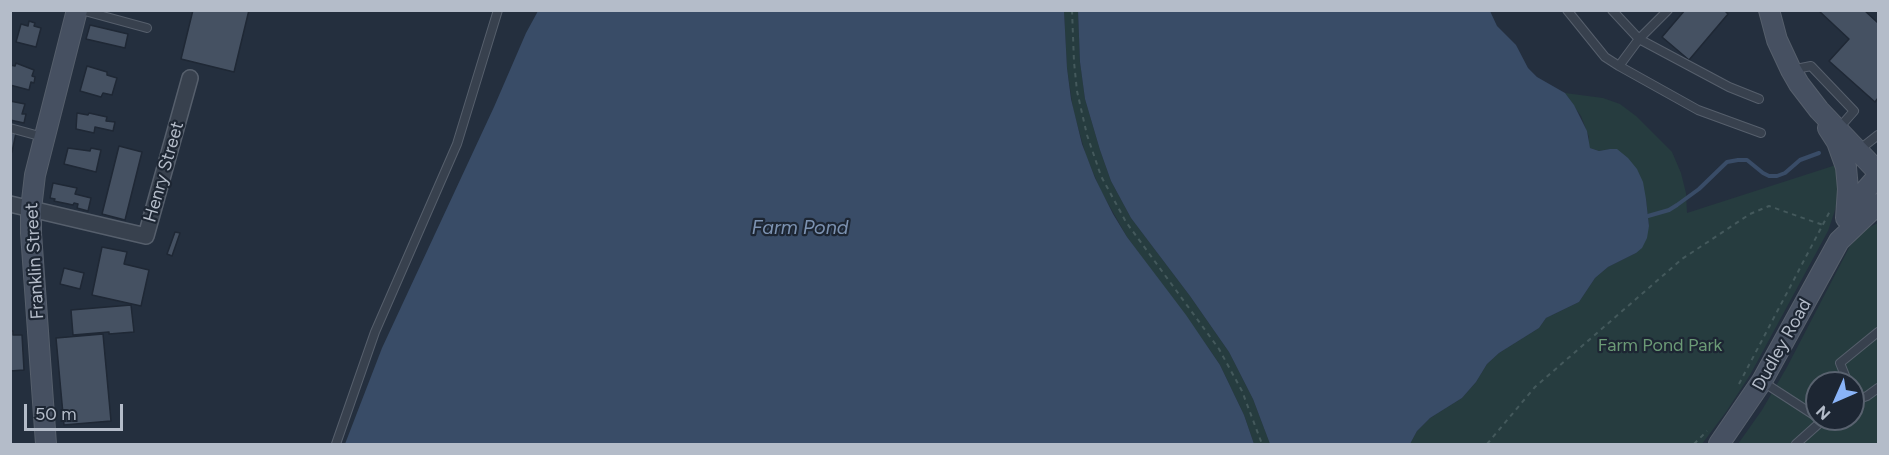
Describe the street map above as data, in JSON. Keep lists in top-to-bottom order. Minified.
{"streets":{"street":["Henry Street","Franklin Street","Dudley Road"]},"crossings":[["Henry Street","Franklin Street"]],"water":["Farm Pond"],"parks":["Farm Pond Park"],"scale_bar":"50 m","north":"bottom left"}
